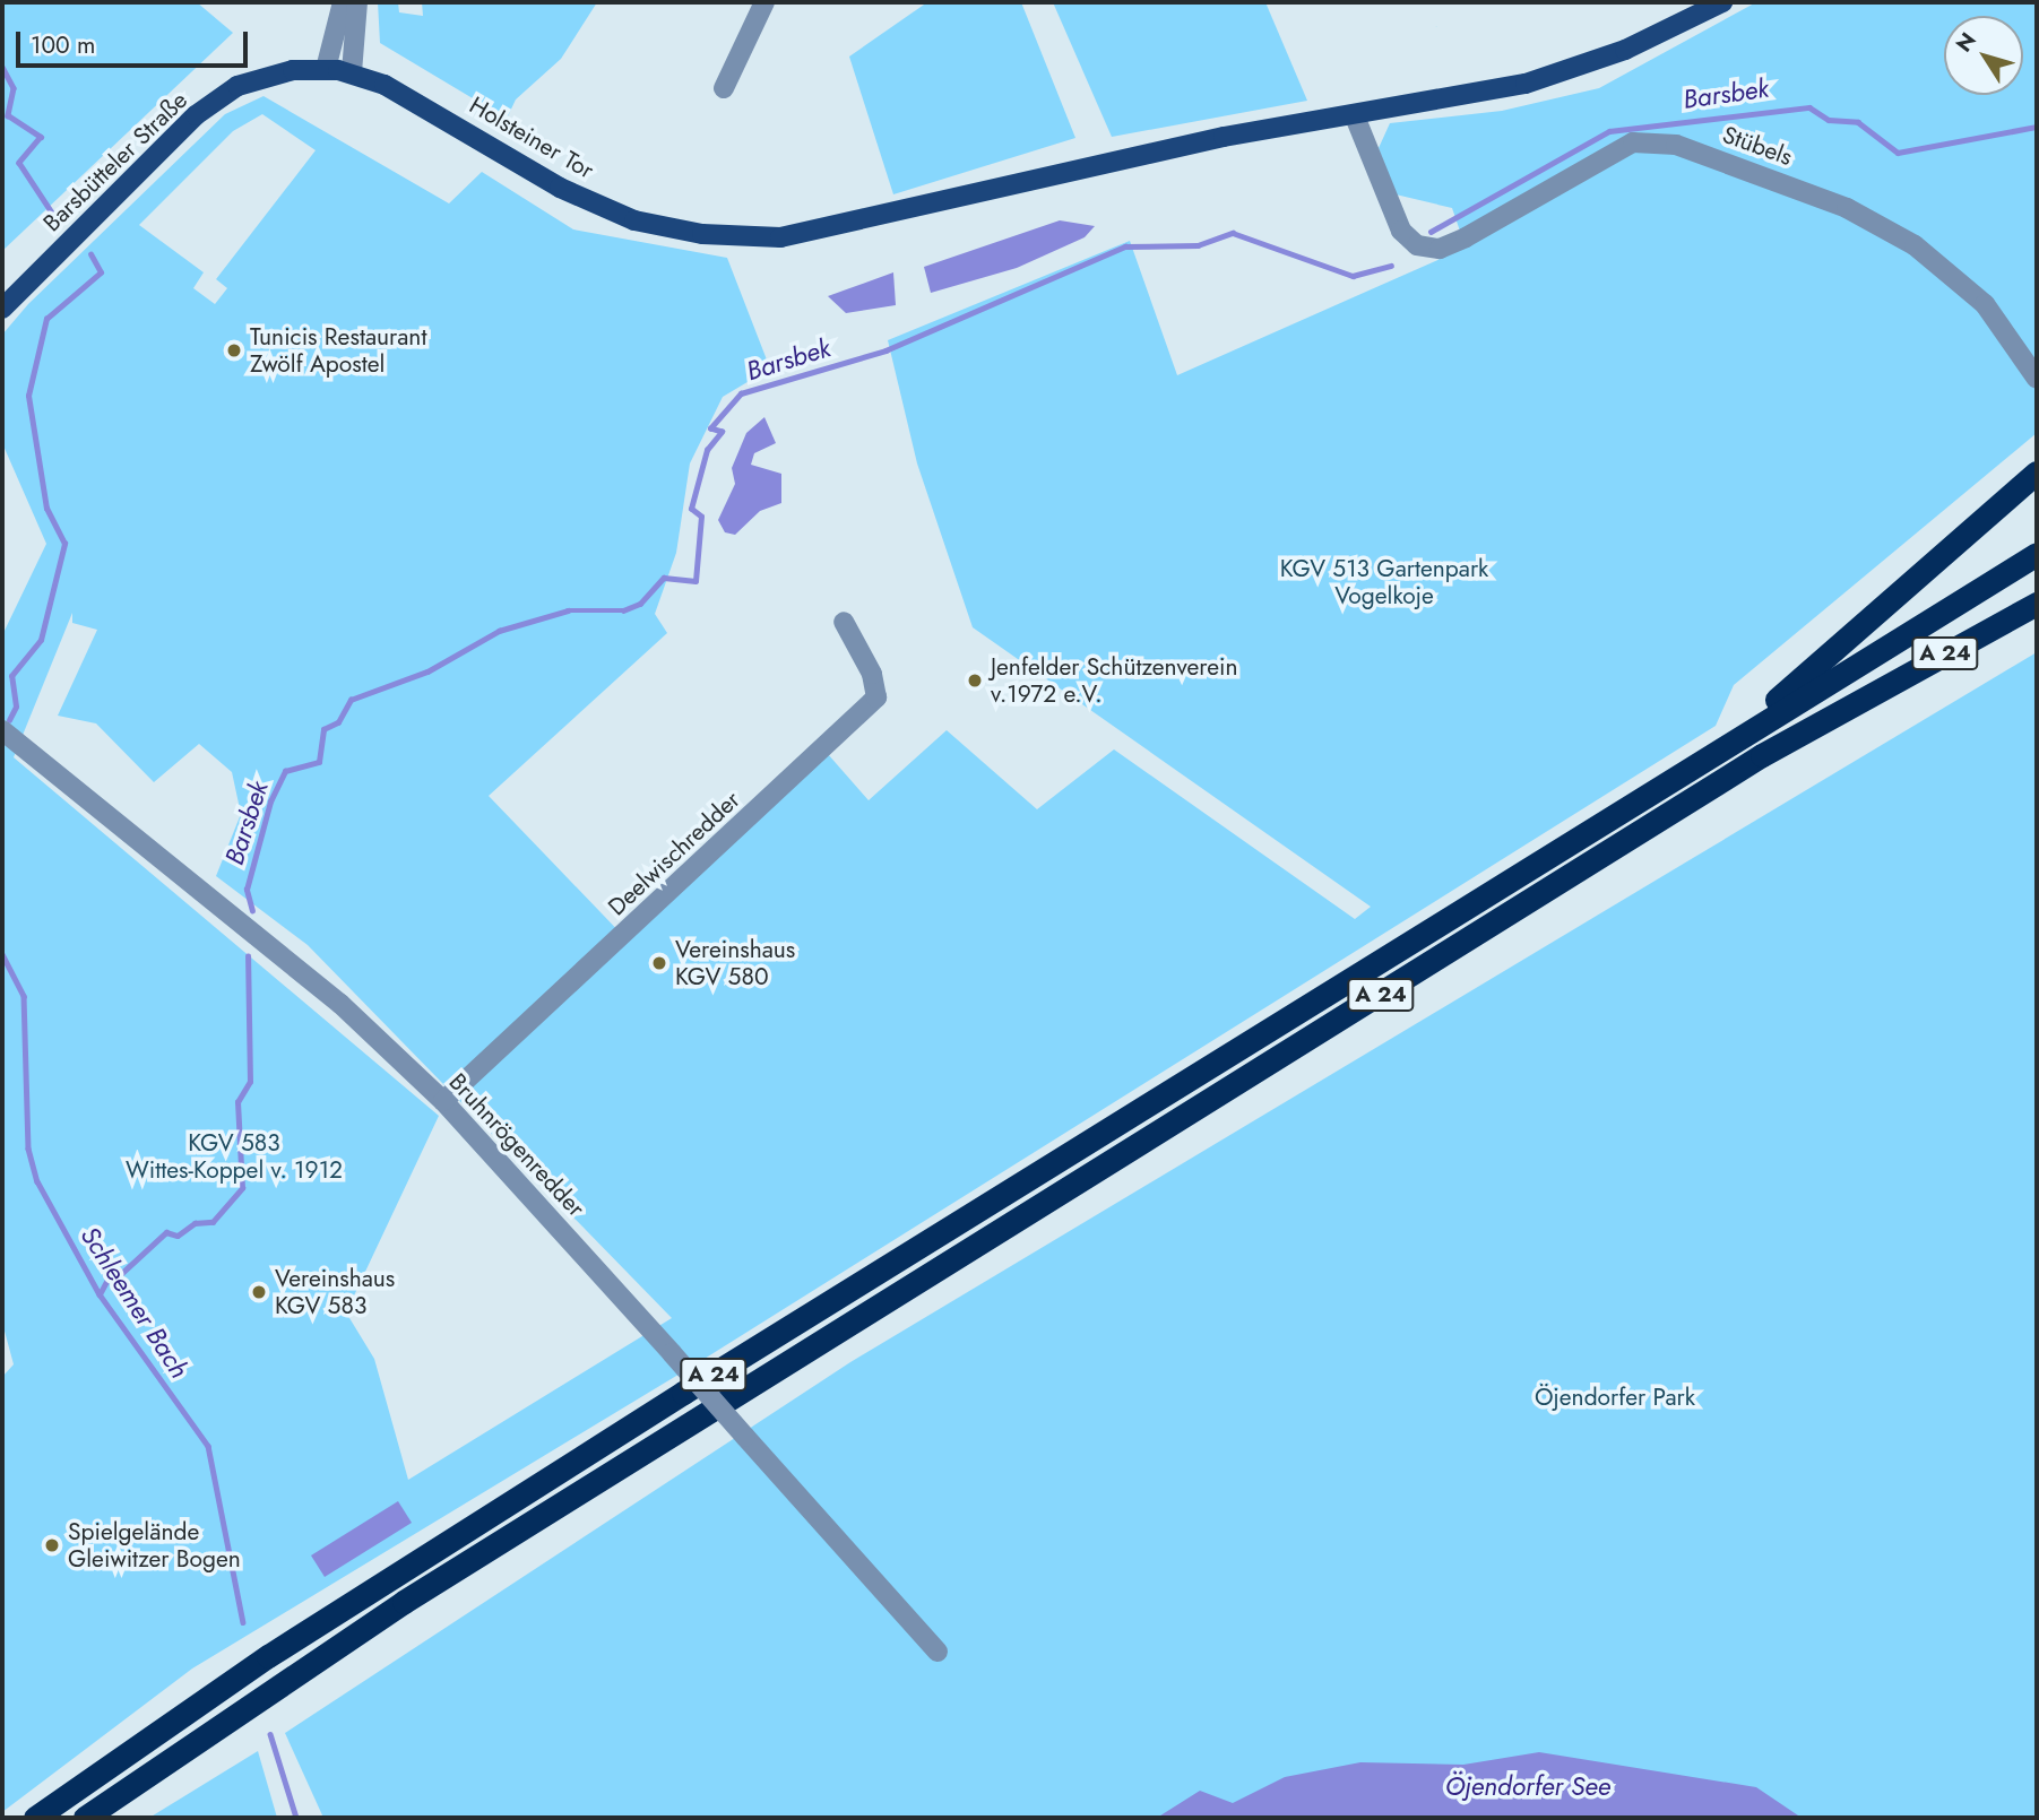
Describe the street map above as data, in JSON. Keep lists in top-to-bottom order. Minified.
{"streets":{"highway":["A 24"],"main road":["Holsteiner Tor","Barsbütteler Straße"],"street":["Stübels","Deelwischredder","Bruhnrögenredder"]},"crossings":[["Holsteiner Tor","Stübels"],["Holsteiner Tor","Barsbütteler Straße"],["Deelwischredder","Bruhnrögenredder"]],"water":["Barsbek","Schleemer Bach","Öjendorfer See"],"parks":["KGV 513 Gartenpark Vogelkoje","KGV 583 Wittes-Koppel v. 1912","Öjendorfer Park"],"places":["Tunicis Restaurant Zwölf Apostel","Jenfelder Schützenverein v.1972 e.V.","Vereinshaus KGV 580","Vereinshaus KGV 583","Spielgelände Gleiwitzer Bogen"],"scale_bar":"100 m","north":"top left"}
